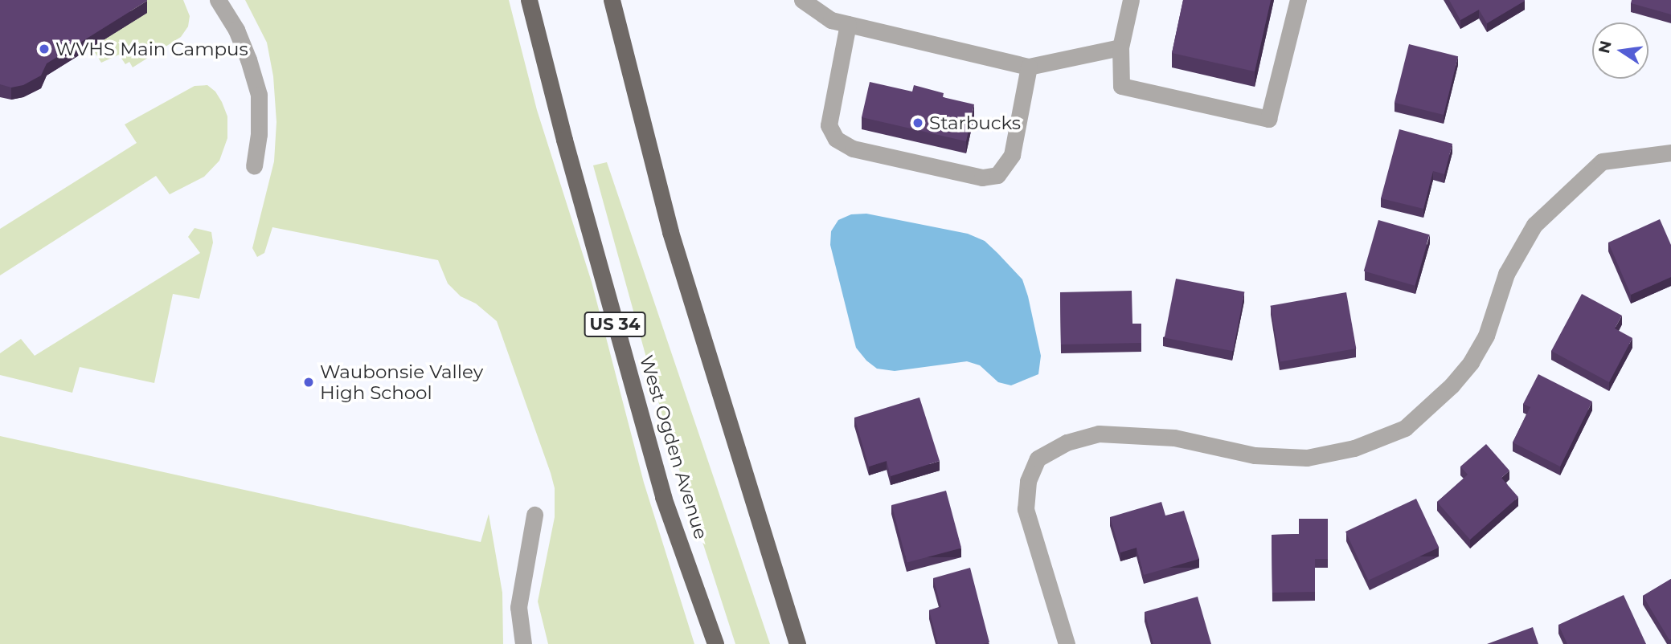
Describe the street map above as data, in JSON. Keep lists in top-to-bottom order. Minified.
{"streets":{"main road":["US 34","West Ogden Avenue"]},"places":["WVHS Main Campus","Starbucks","Waubonsie Valley High School"],"north":"left"}
